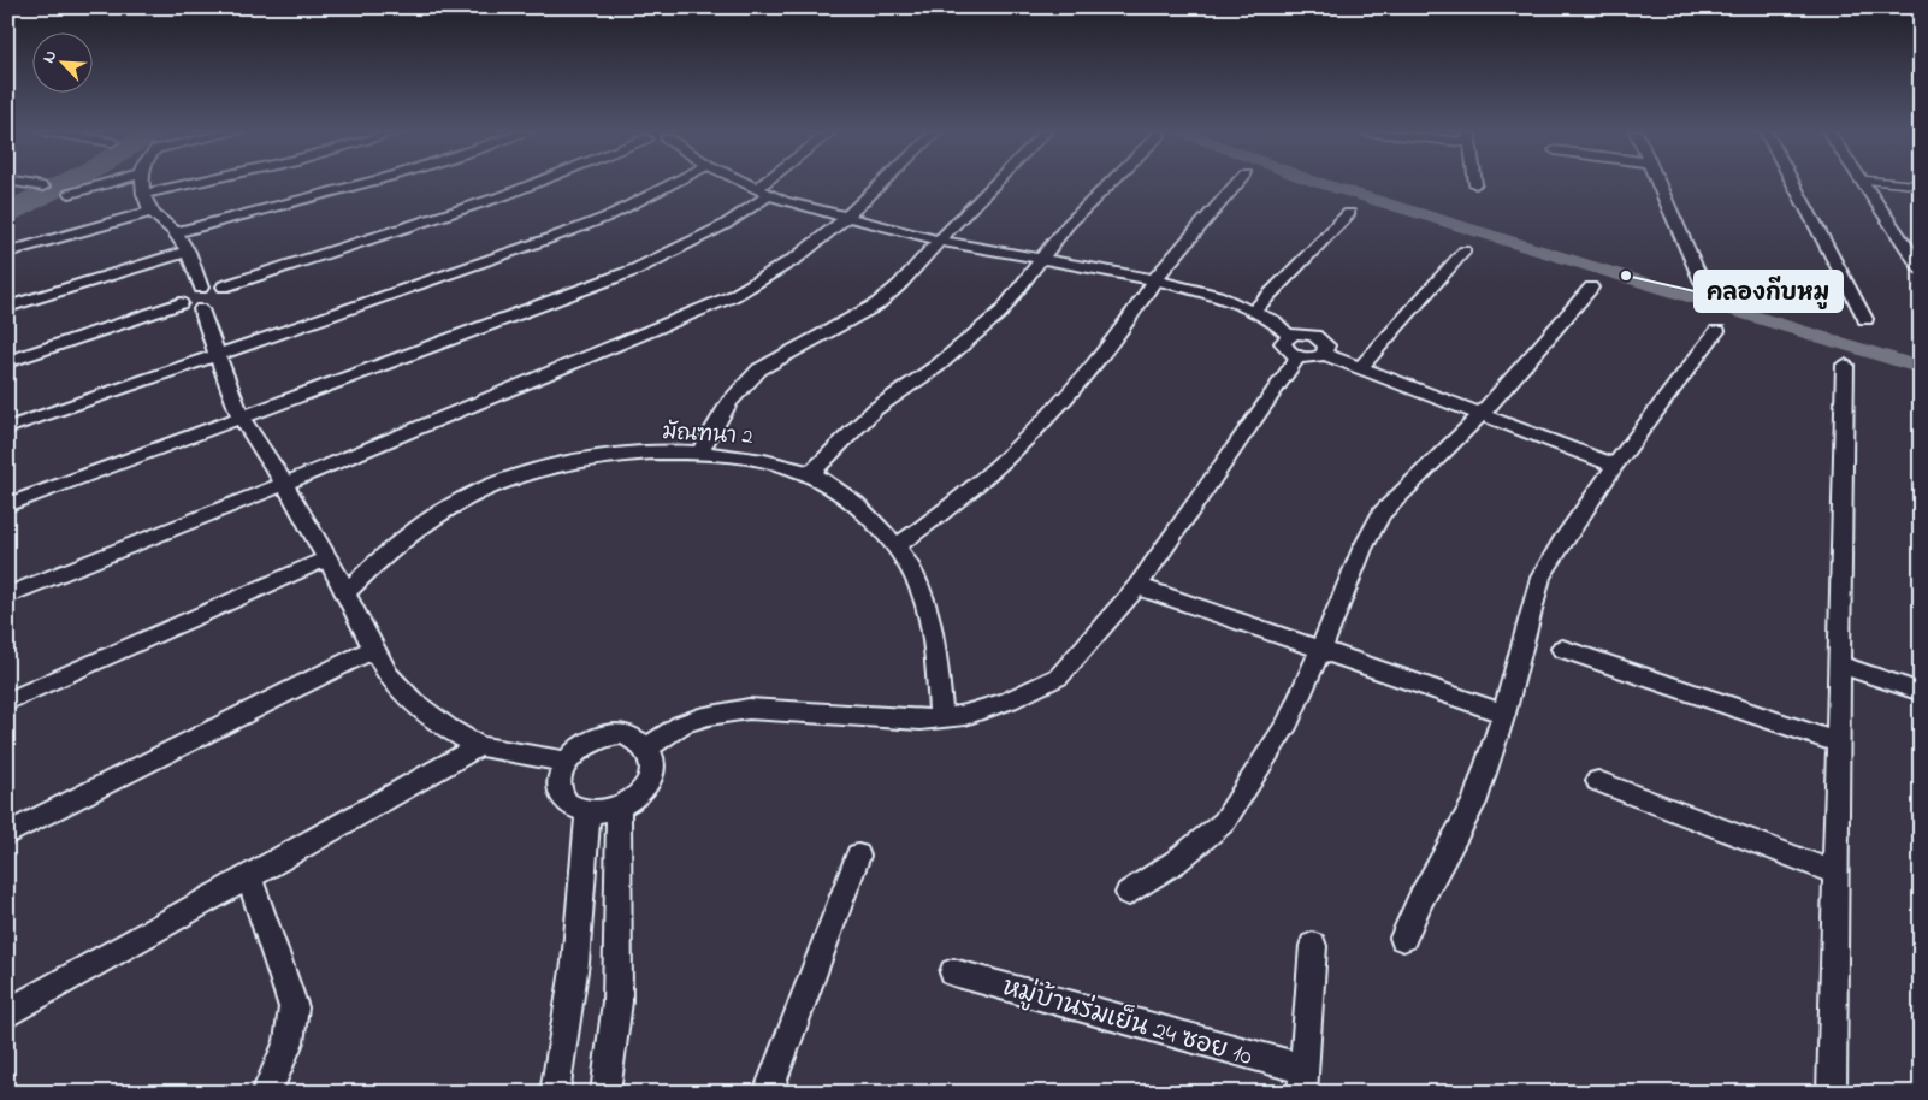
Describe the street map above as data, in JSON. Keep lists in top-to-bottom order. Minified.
{"streets":{"street":["มัณฑนา 2","หมู่บ้านร่มเย็น 24 ซอย 10"]},"places":["คลองกีบหมู"],"north":"top left"}
